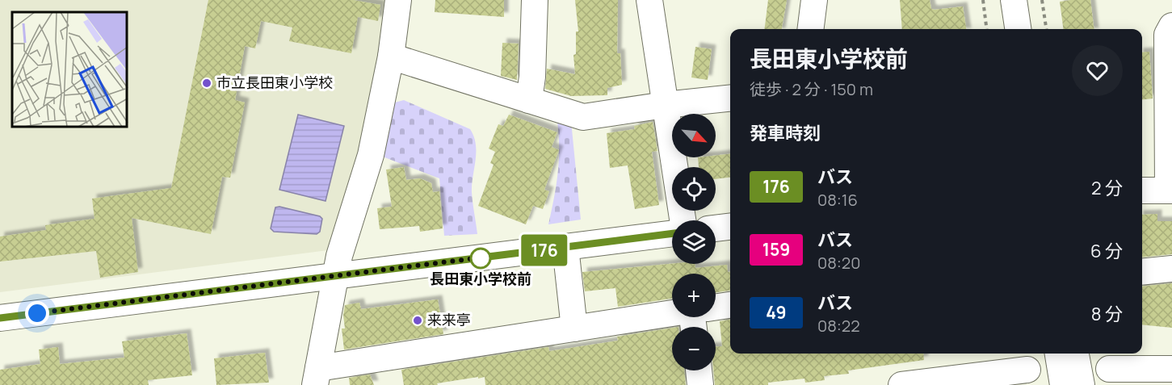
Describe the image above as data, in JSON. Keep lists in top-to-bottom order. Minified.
{"places":["市立長田東小学校","長田東小学校前","来来亭"],"lines":["bus line 176"],"north":"bottom right","page":{"on_map":"176","heading":[["長田東小学校前","徒歩 · 2 分 · 150 m"],"発車時刻"],"map_buttons":["+","−"],"list":[{"mark":"176","name":"バス","note":"08:16","value":"2 分"},{"mark":"159","name":"バス","note":"08:20","value":"6 分"},{"mark":"49","name":"バス","note":"08:22","value":"8 分"}]}}
